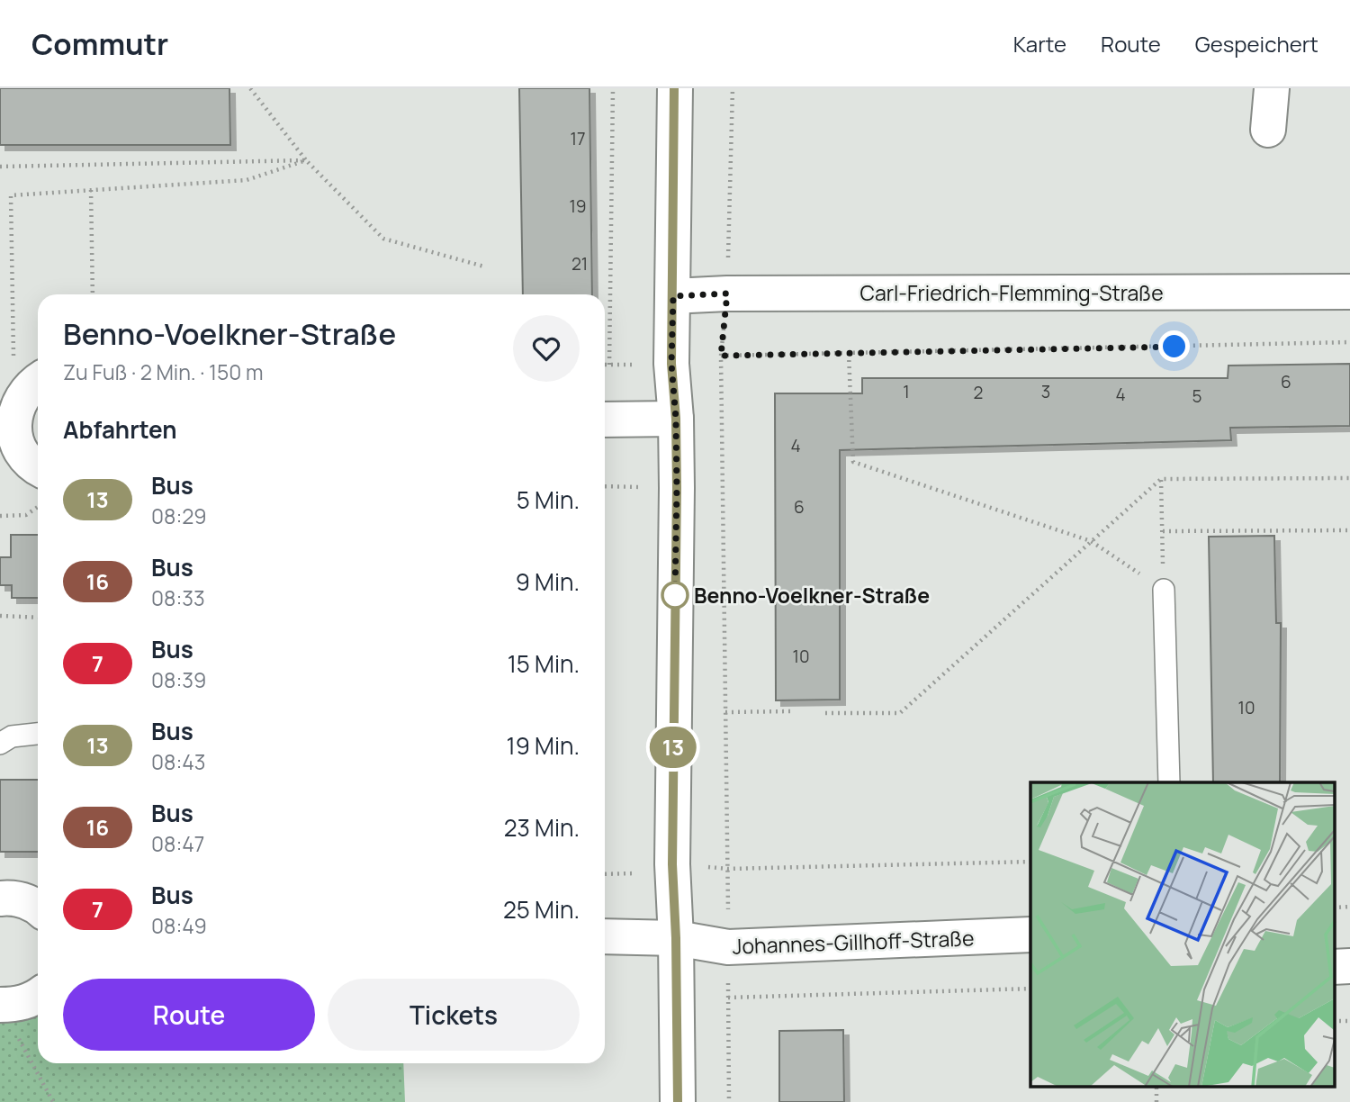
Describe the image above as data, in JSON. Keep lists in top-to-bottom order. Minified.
{"streets":{"street":["Carl-Friedrich-Flemming-Straße","Johannes-Gillhoff-Straße"]},"places":["Benno-Voelkner-Straße"],"lines":["bus line 13"],"house_numbers":["17","19","21","6","1","3","2","4","5","4","6","10","10"],"page":{"header":"Commutr","nav":["Karte","Route","Gespeichert"],"on_map":"13","heading":[["Benno-Voelkner-Straße","Zu Fuß · 2 Min. · 150 m"],"Abfahrten"],"list":[{"mark":"13","name":"Bus","note":"08:29","value":"5 Min."},{"mark":"16","name":"Bus","note":"08:33","value":"9 Min."},{"mark":"7","name":"Bus","note":"08:39","value":"15 Min."},{"mark":"13","name":"Bus","note":"08:43","value":"19 Min."},{"mark":"16","name":"Bus","note":"08:47","value":"23 Min."},{"mark":"7","name":"Bus","note":"08:49","value":"25 Min."}],"buttons":["Route","Tickets"]}}
